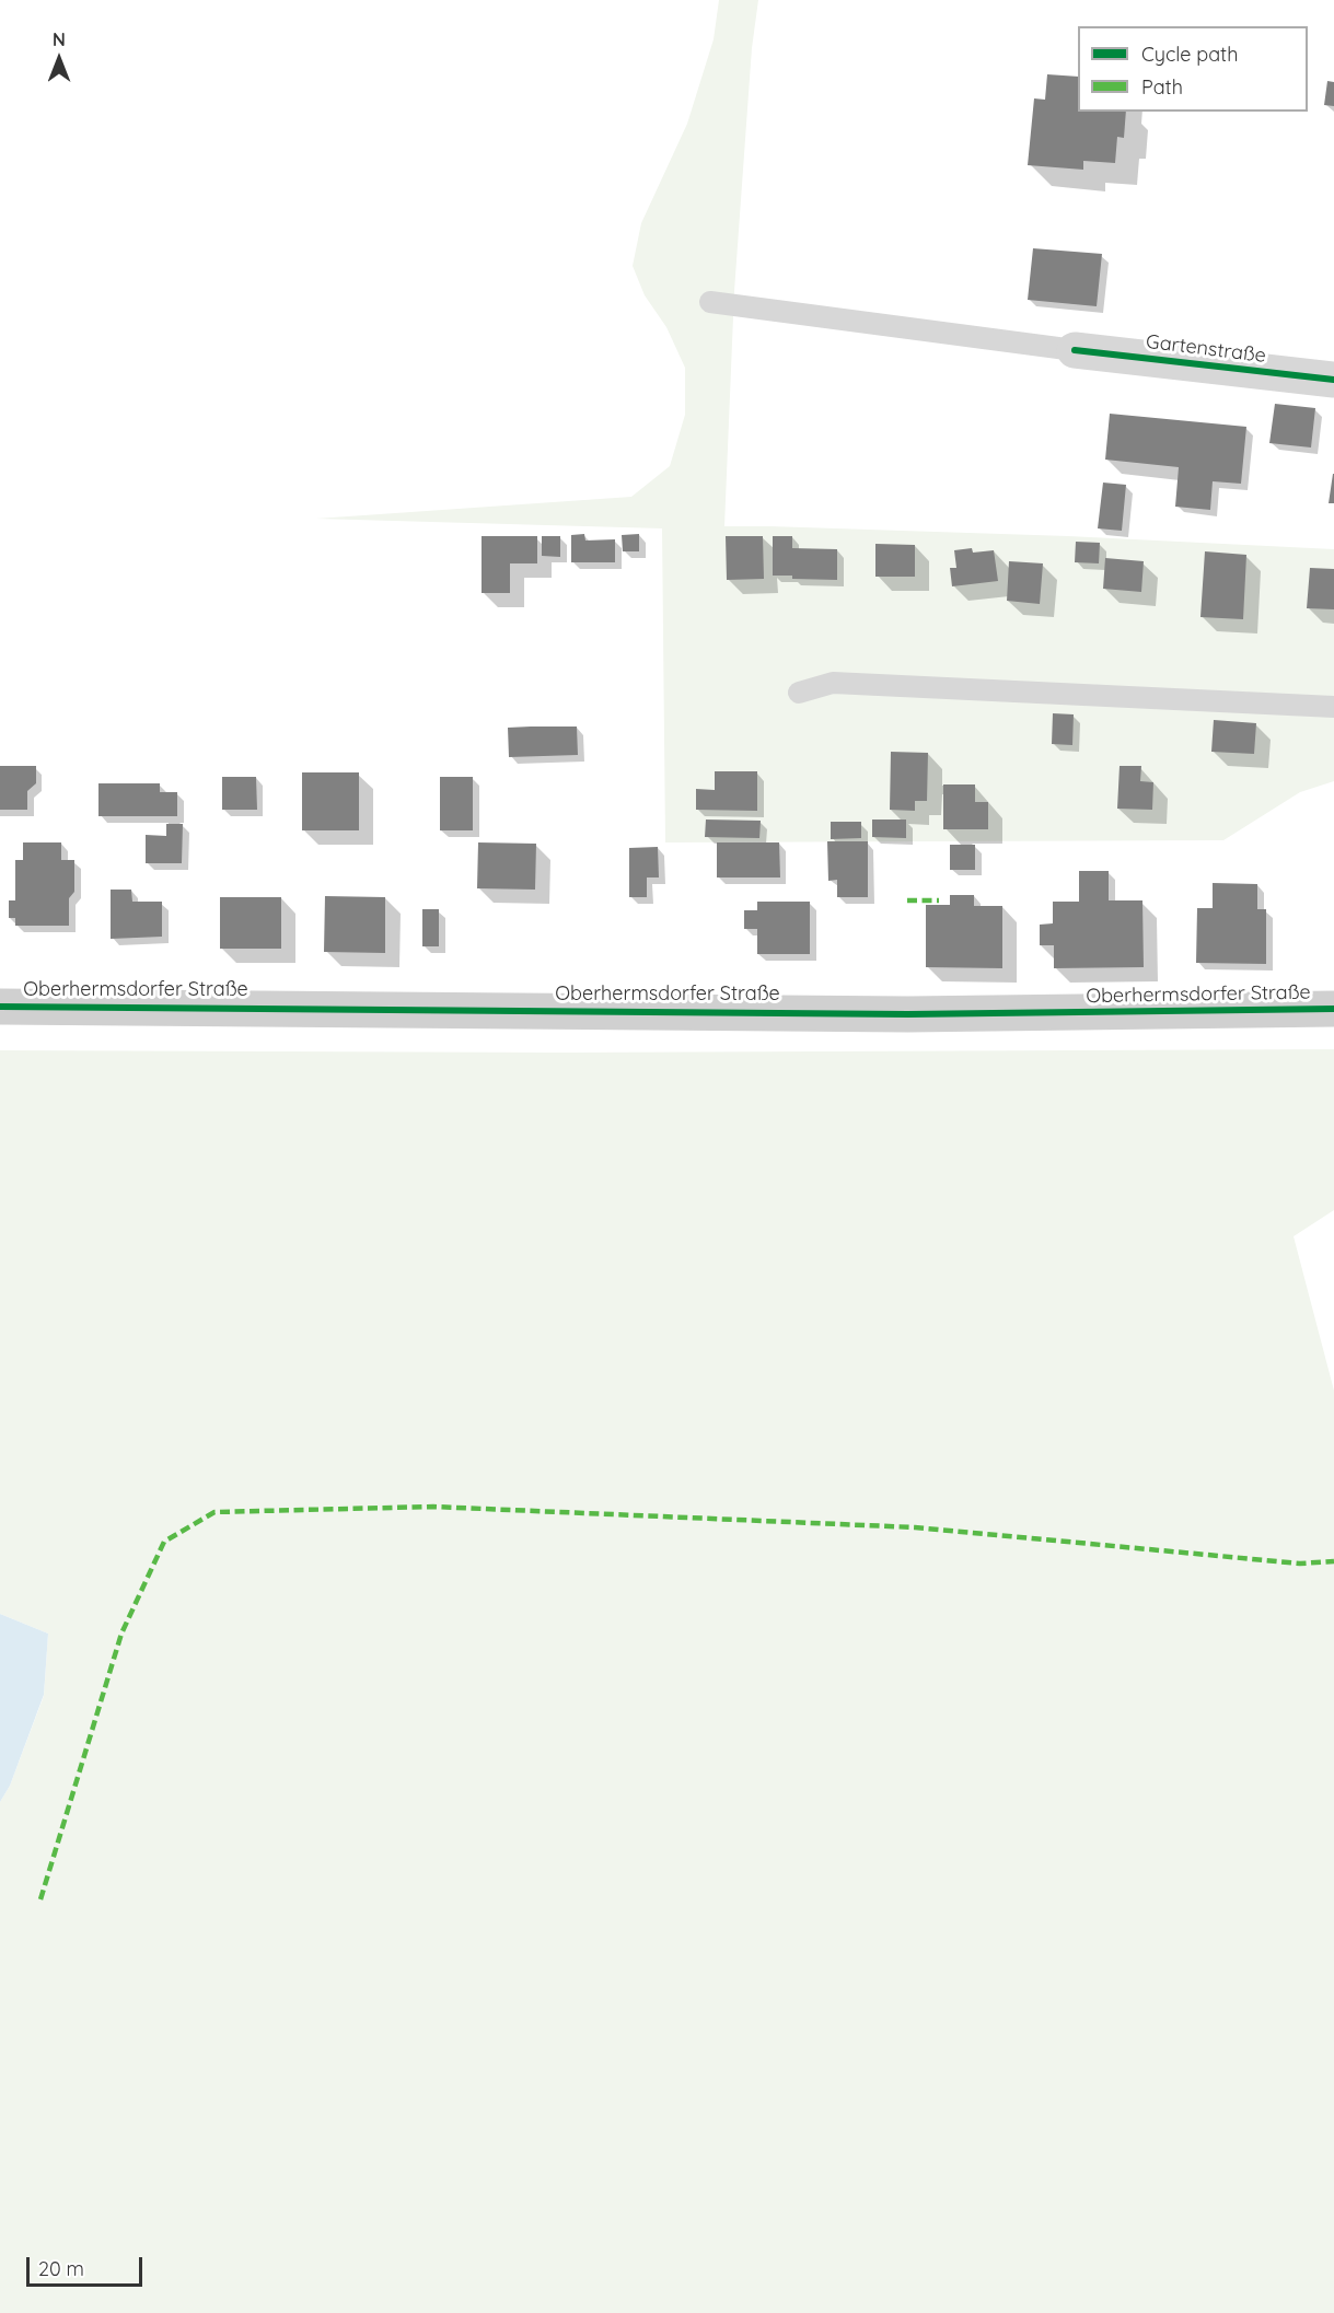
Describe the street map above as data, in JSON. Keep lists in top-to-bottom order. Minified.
{"streets":{"street":["Gartenstraße","Oberhermsdorfer Straße"]},"legend":["Cycle path","Path"],"scale_bar":"20 m","north":"top"}
